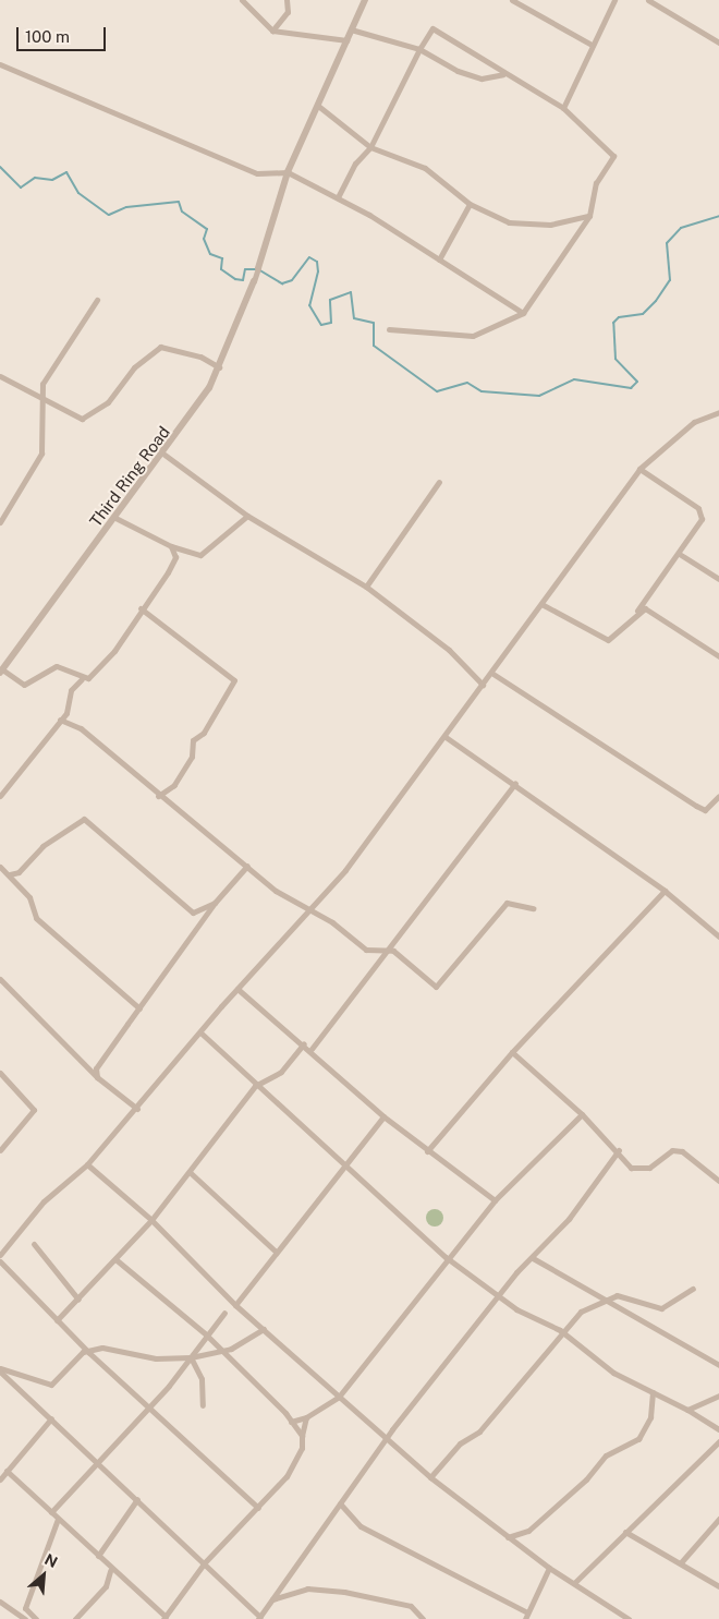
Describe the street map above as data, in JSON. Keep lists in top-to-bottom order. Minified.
{"streets":{"street":["Third Ring Road"]},"scale_bar":"100 m","north":"top right"}
